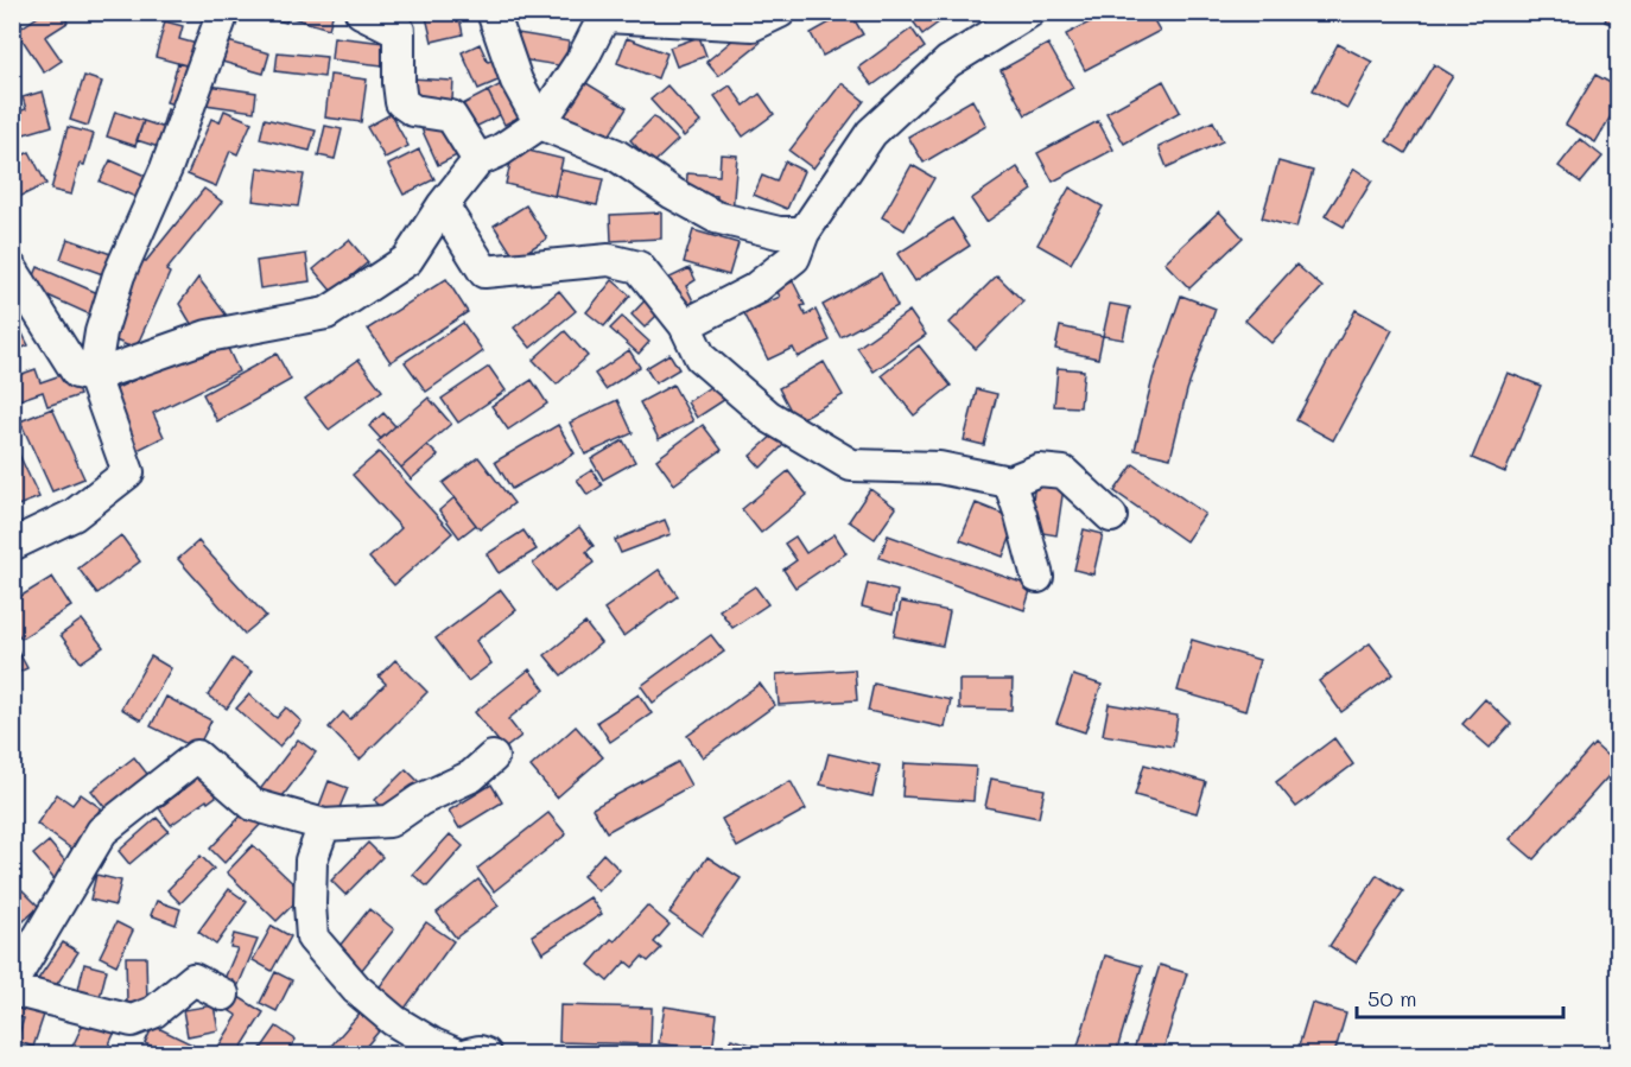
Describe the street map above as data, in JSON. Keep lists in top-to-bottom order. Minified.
{"scale_bar":"50 m"}
